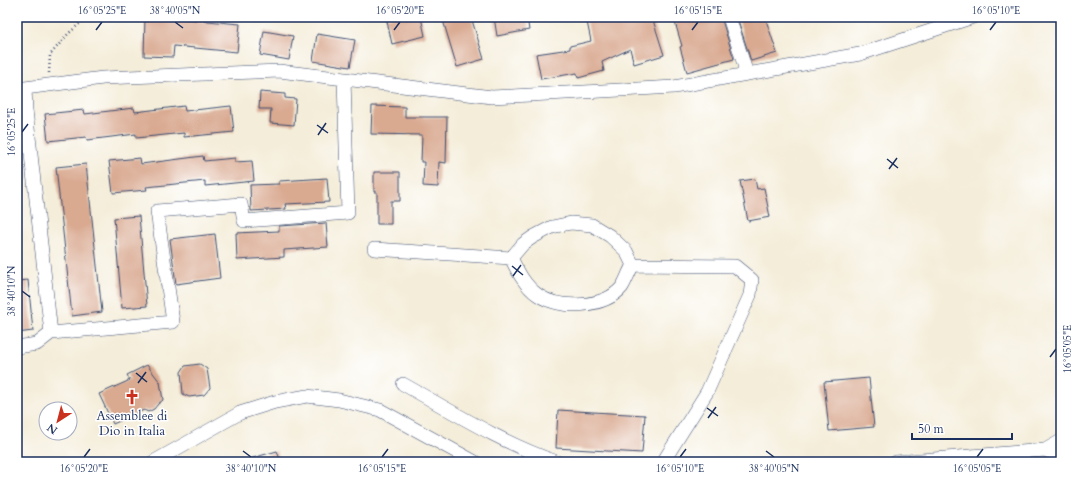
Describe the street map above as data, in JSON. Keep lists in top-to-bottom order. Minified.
{"places":{"church":["Assemblee di Dio in Italia"]},"scale_bar":"50 m","north":"bottom left","coordinates":["16°05'25\"E","38°40'05\"N","16°05'20\"E","16°05'15\"E","16°05'10\"E","38°40'10\"N","16°05'05\"E"]}
